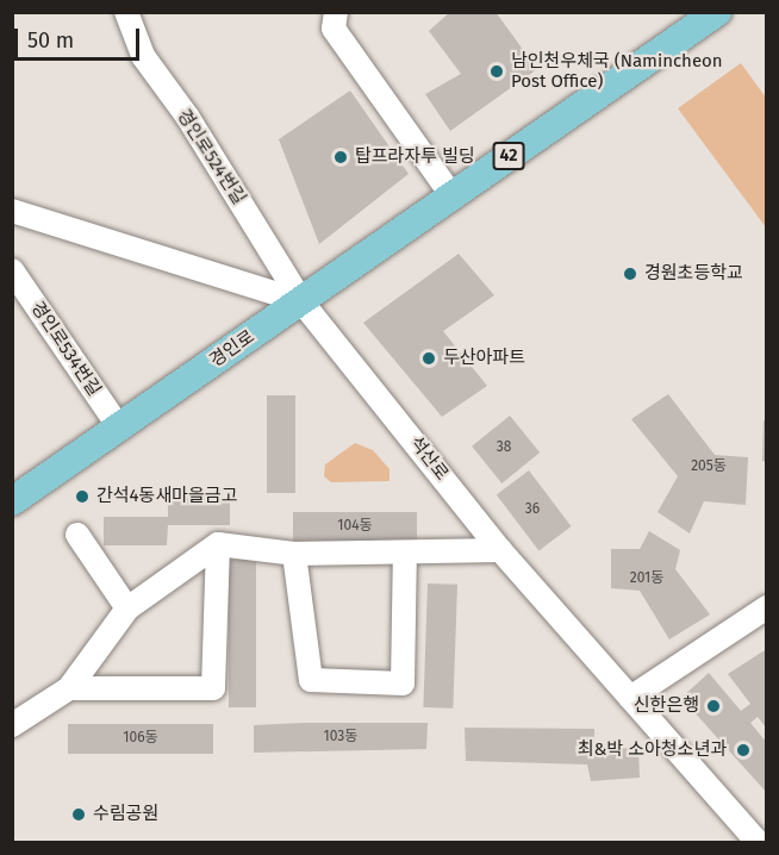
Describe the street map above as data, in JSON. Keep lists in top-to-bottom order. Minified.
{"streets":{"main road":["42","경인로"],"street":["경인로524번길","경인로534번길","석산로"]},"crossings":[["경인로524번길","경인로"],["경인로524번길","석산로"],["경인로534번길","경인로"],["경인로","석산로"]],"places":["남인천우체국 (Namincheon Post Office)","탑프라자투 빌딩","경원초등학교","두산아파트","간석4동새마을금고","신한은행","최&박 소아청소년과","수림공원"],"house_numbers":["38","205동","36","104동","201동","103동","106동"],"scale_bar":"50 m"}
